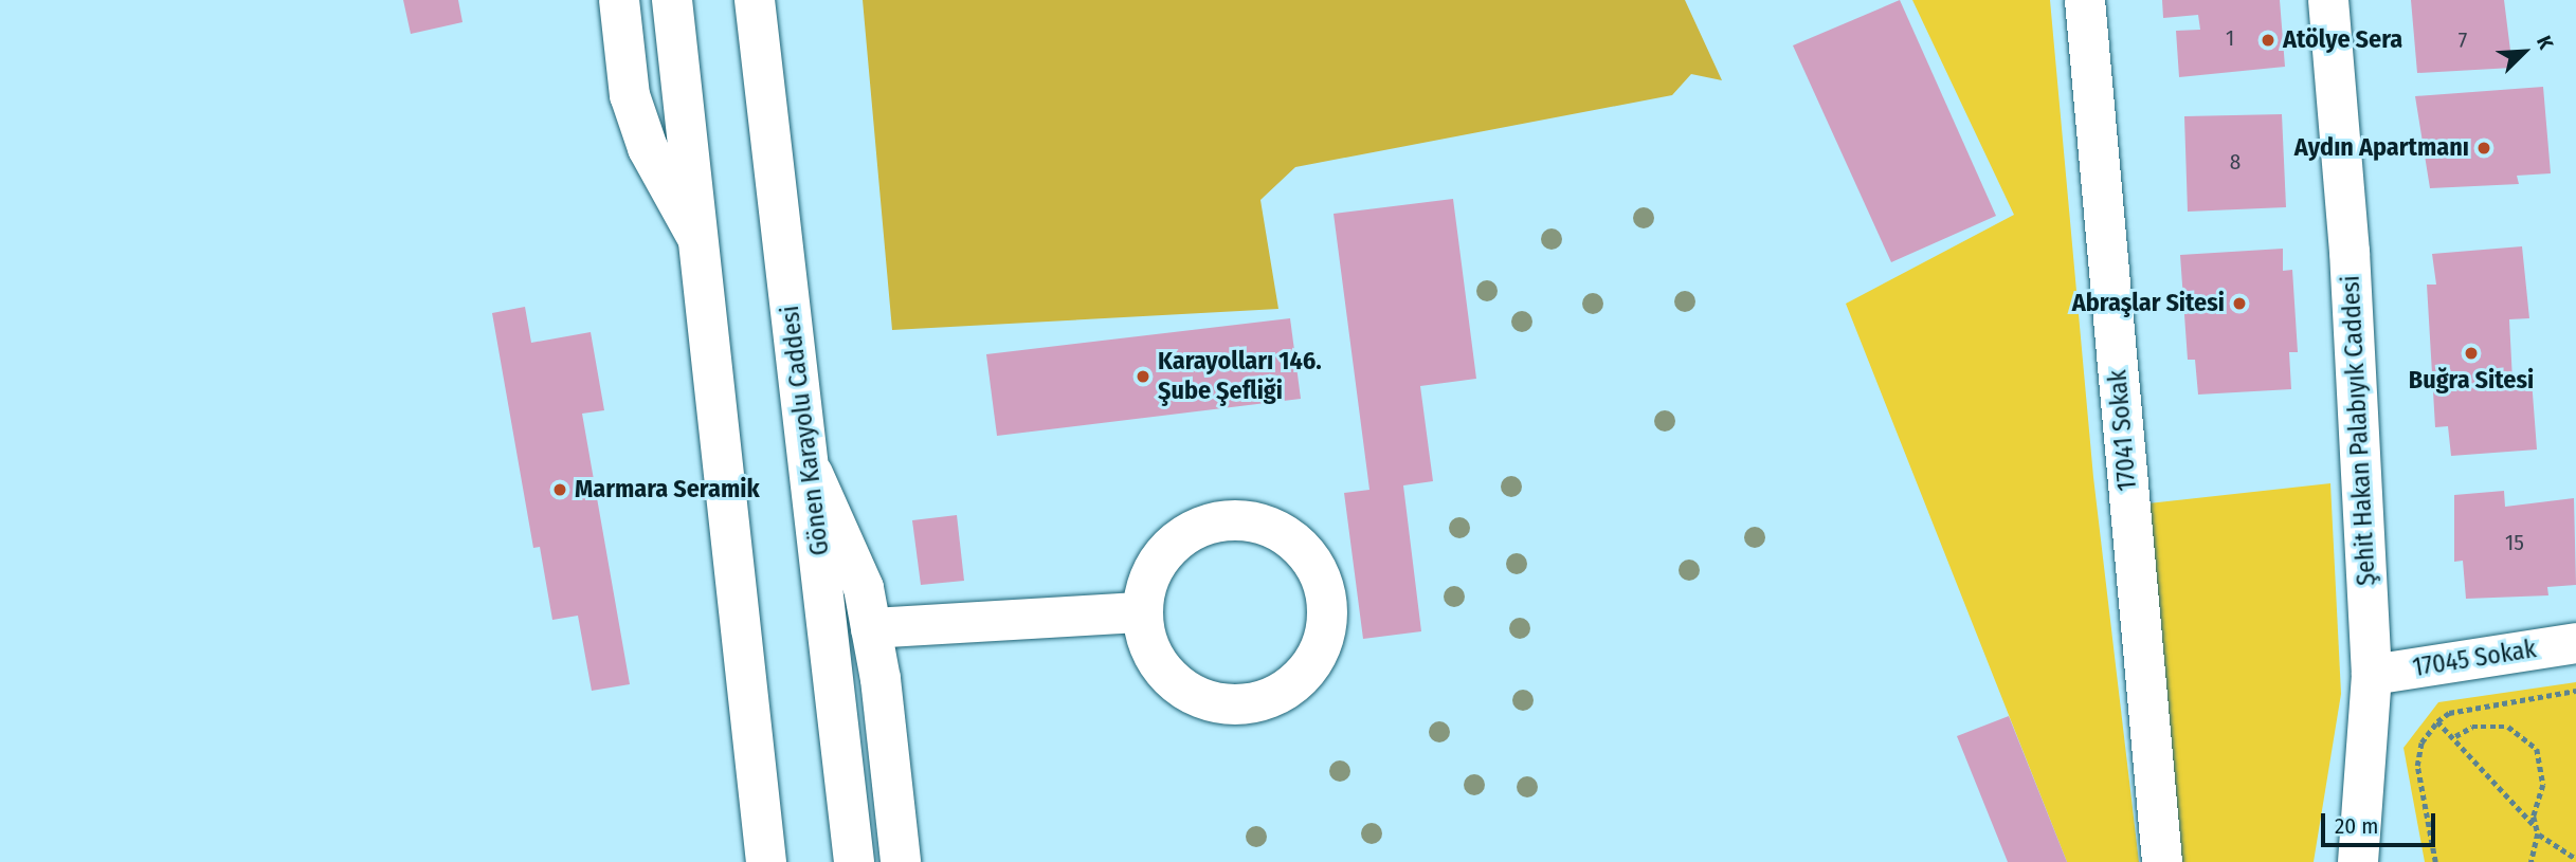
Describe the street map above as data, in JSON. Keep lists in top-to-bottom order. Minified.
{"streets":{"main road":["Gönen Karayolu Caddesi","17041 Sokak","Şehit Hakan Palabıyık Caddesi","17045 Sokak"]},"crossings":[["Şehit Hakan Palabıyık Caddesi","17045 Sokak"]],"places":["Atölye Sera","Aydın Apartmanı","Abraşlar Sitesi","Buğra Sitesi","Karayolları 146. Şube Şefliği","Marmara Seramik"],"house_numbers":["1","7","8","15"],"scale_bar":"20 m","north":"top right"}
